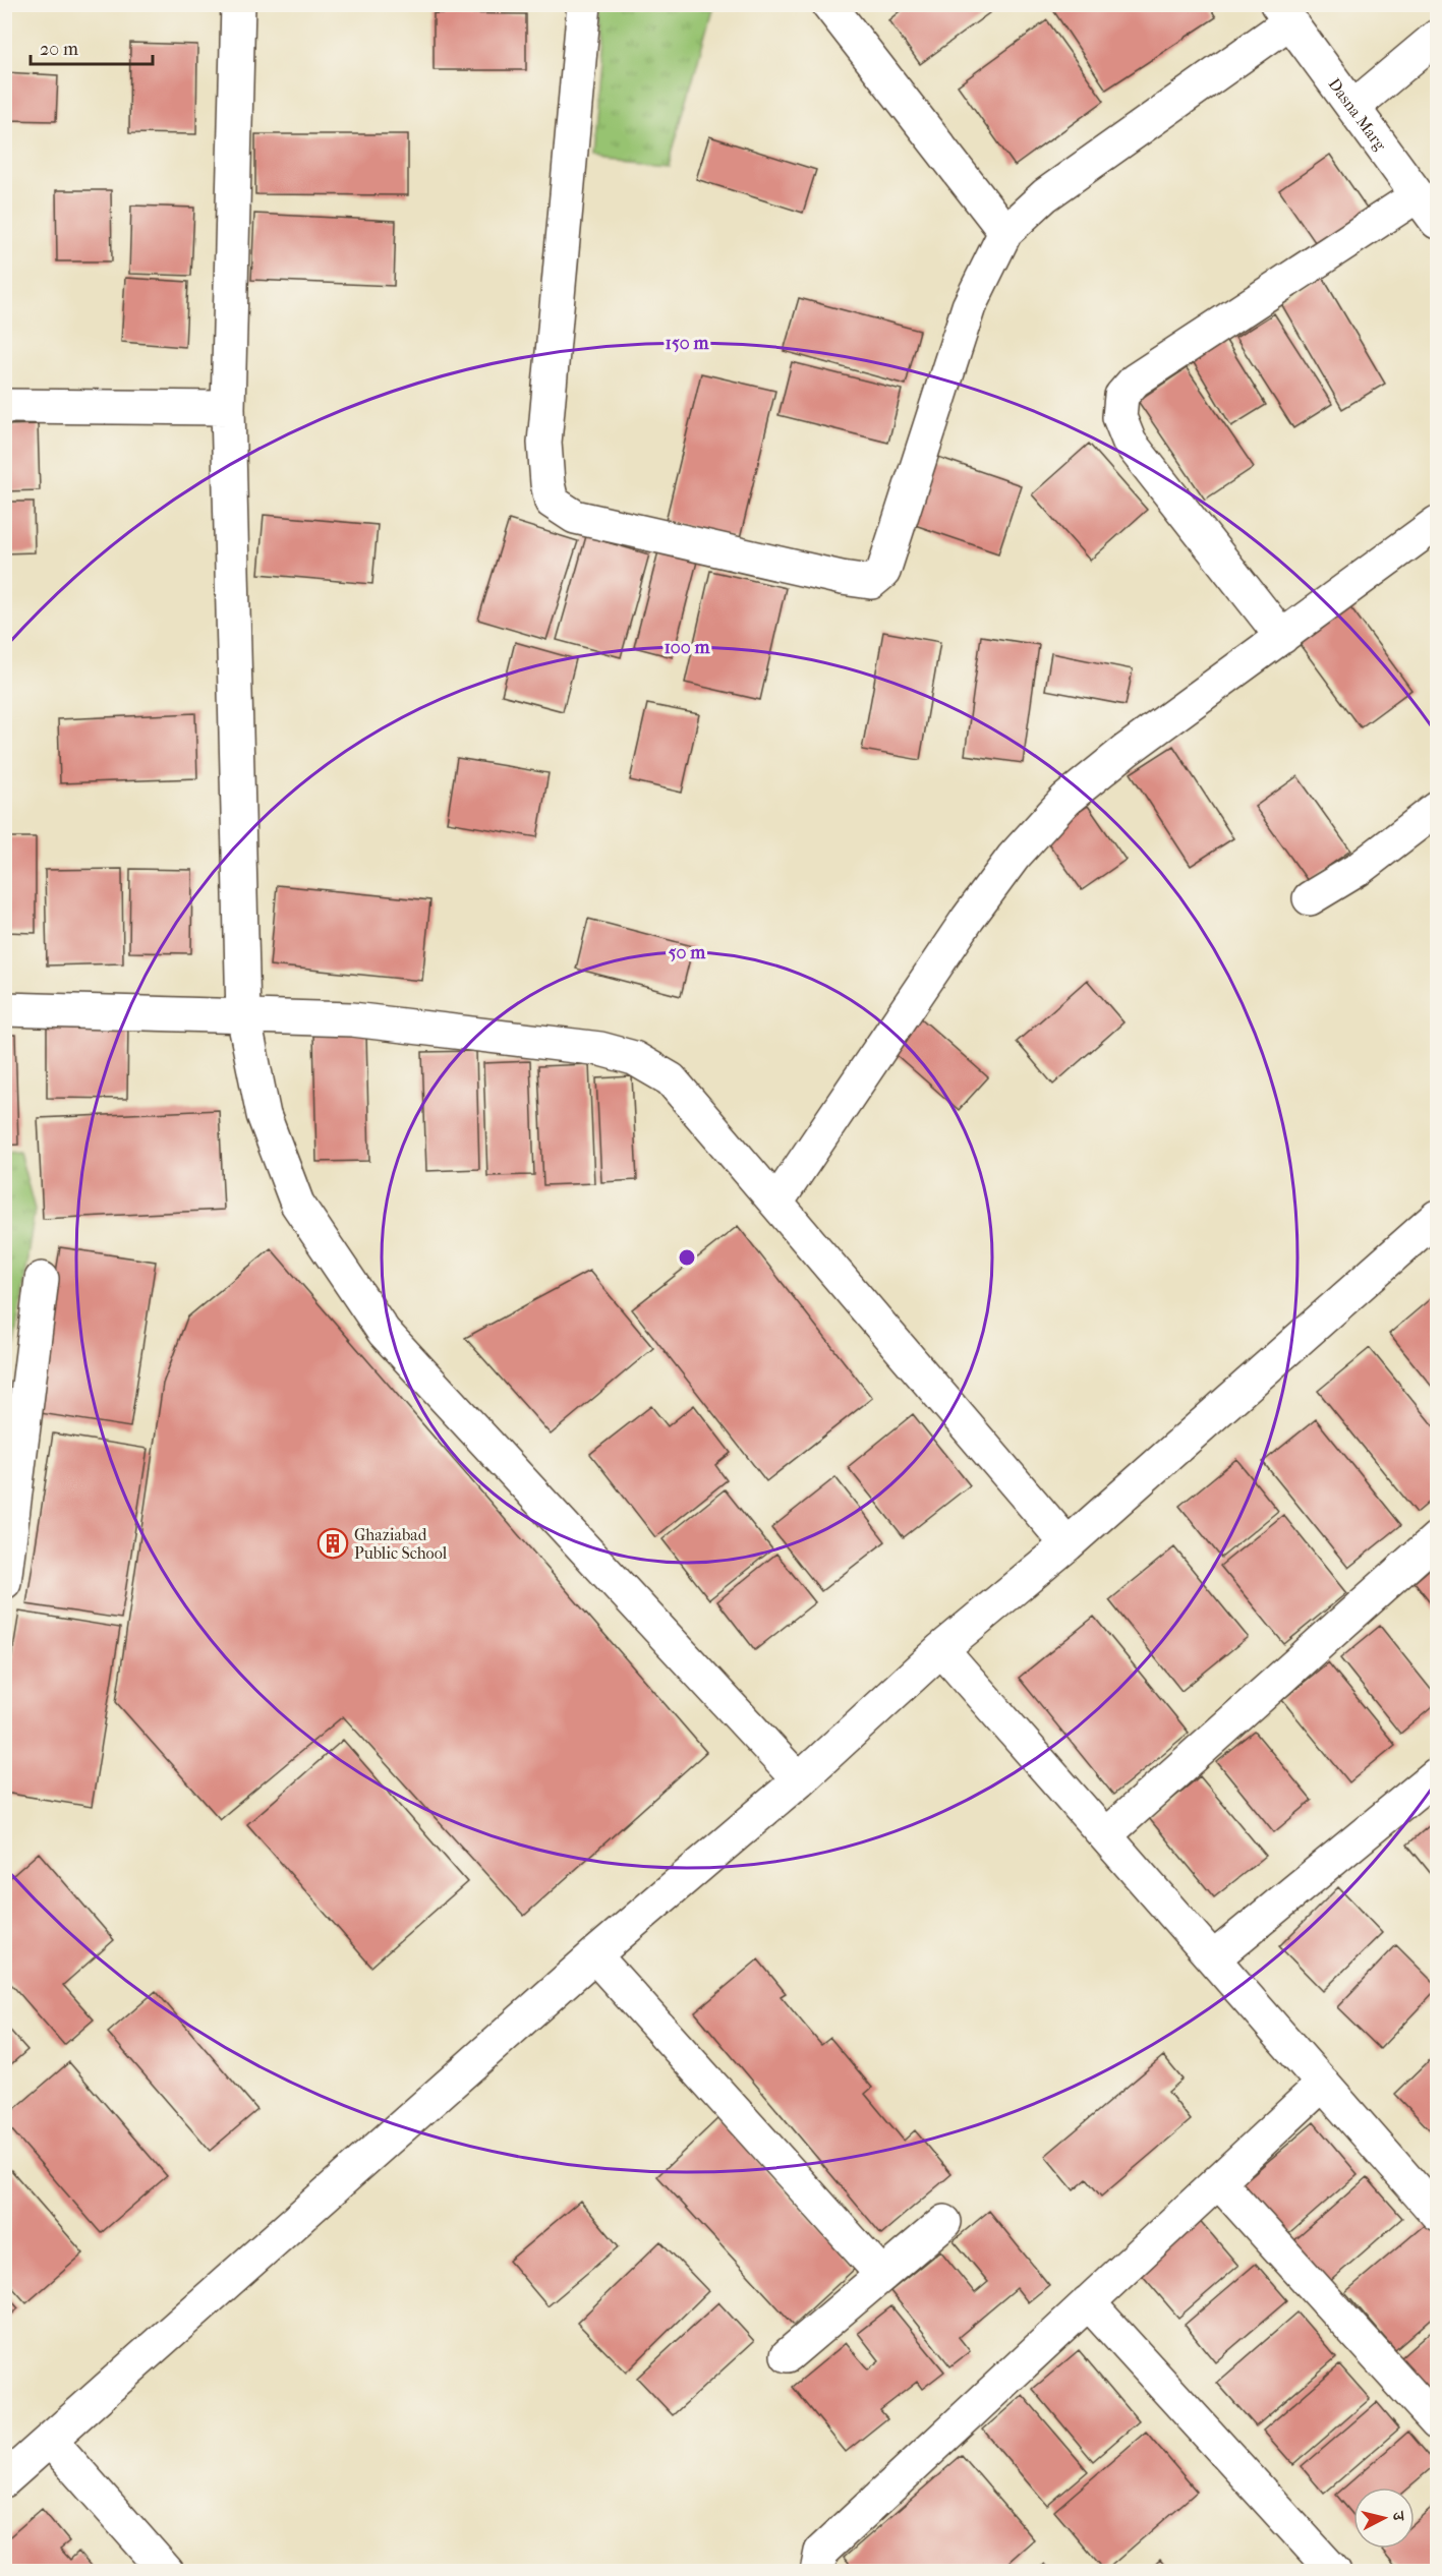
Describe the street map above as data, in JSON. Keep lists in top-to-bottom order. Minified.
{"streets":{"street":["Dasna Marg"]},"places":{"building":["Ghaziabad Public School"]},"scale_bar":"20 m","north":"right","rings":["150 m","100 m","50 m"]}
